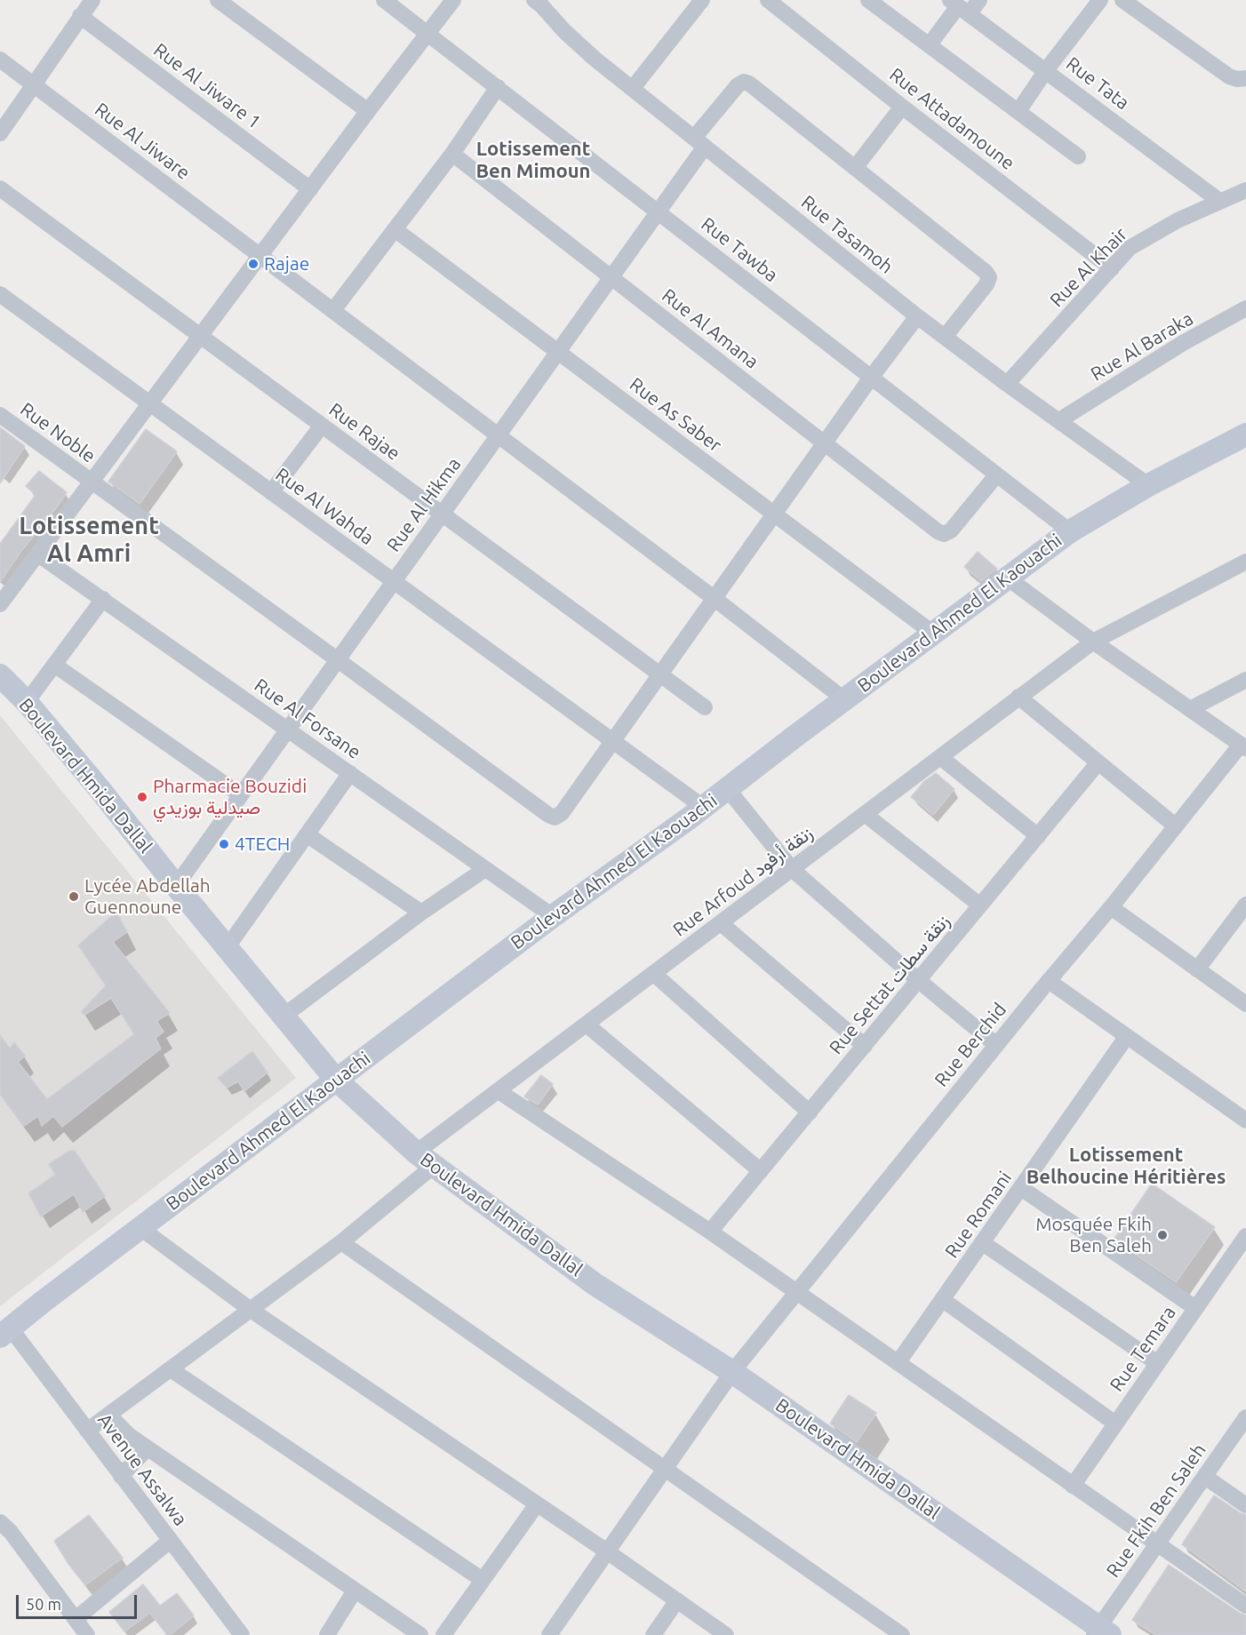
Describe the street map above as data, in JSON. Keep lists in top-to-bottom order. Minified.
{"streets":{"street":["Rue Tata","Rue Al Jiware 1","Rue Attadamoune","Rue Al Jiware","Rue Tasamoh","Rue Tawba","Rue Al Khair","Rue Al Amana","Rue Al Baraka","Rue As Saber","Rue Rajae","Rue Noble","Rue Al Hikma","Rue Al Wahda","Boulevard Ahmed El Kaouachi","Rue Al Forsane","Boulevard Hmida Dallal","Rue Arfoud زنقة أرفود","Rue Settat زنقة سطات","Rue Berchid","Rue Romani","Rue Temara","Avenue Assalwa","Rue Fkih Ben Saleh"]},"crossings":[["Rue Tata","Rue Al Khair"],["Rue Attadamoune","Rue Al Khair"],["Rue Al Jiware","Rue Al Hikma"],["Rue Al Jiware","Boulevard Ahmed El Kaouachi"],["Rue Tasamoh","Rue Al Khair"],["Rue Tasamoh","Rue Al Baraka"],["Rue Tasamoh","Rue Al Hikma"],["Rue Tasamoh","Boulevard Ahmed El Kaouachi"],["Rue Tawba","Rue Al Amana"],["Rue Tawba","Rue Al Hikma"],["Rue Tawba","Boulevard Ahmed El Kaouachi"],["Rue Al Amana","Rue Al Hikma"],["Rue As Saber","Rue Al Hikma"],["Rue As Saber","Boulevard Ahmed El Kaouachi"],["Rue Rajae","Rue Al Hikma"],["Rue Noble","Rue Al Hikma"],["Rue Noble","Rue Al Wahda"],["Rue Al Hikma","Rue Al Wahda"],["Rue Al Hikma","Rue Al Forsane"],["Rue Al Hikma","Boulevard Hmida Dallal"],["Rue Al Wahda","Boulevard Ahmed El Kaouachi"],["Boulevard Ahmed El Kaouachi","Rue Al Forsane"],["Boulevard Ahmed El Kaouachi","Boulevard Hmida Dallal"],["Boulevard Ahmed El Kaouachi","Avenue Assalwa"],["Boulevard Hmida Dallal","Rue Arfoud زنقة أرفود"],["Boulevard Hmida Dallal","Rue Berchid"],["Boulevard Hmida Dallal","Rue Fkih Ben Saleh"],["Rue Arfoud زنقة أرفود","Avenue Assalwa"]],"districts":["Lotissement Ben Mimoun","Lotissement Al Amri","Lotissement Belhoucine Héritières"],"places":["Rajae","Pharmacie Bouzidi صيدلية بوزيدي","4TECH","Lycée Abdellah Guennoune","Mosquée Fkih Ben Saleh"],"scale_bar":"50 m"}
